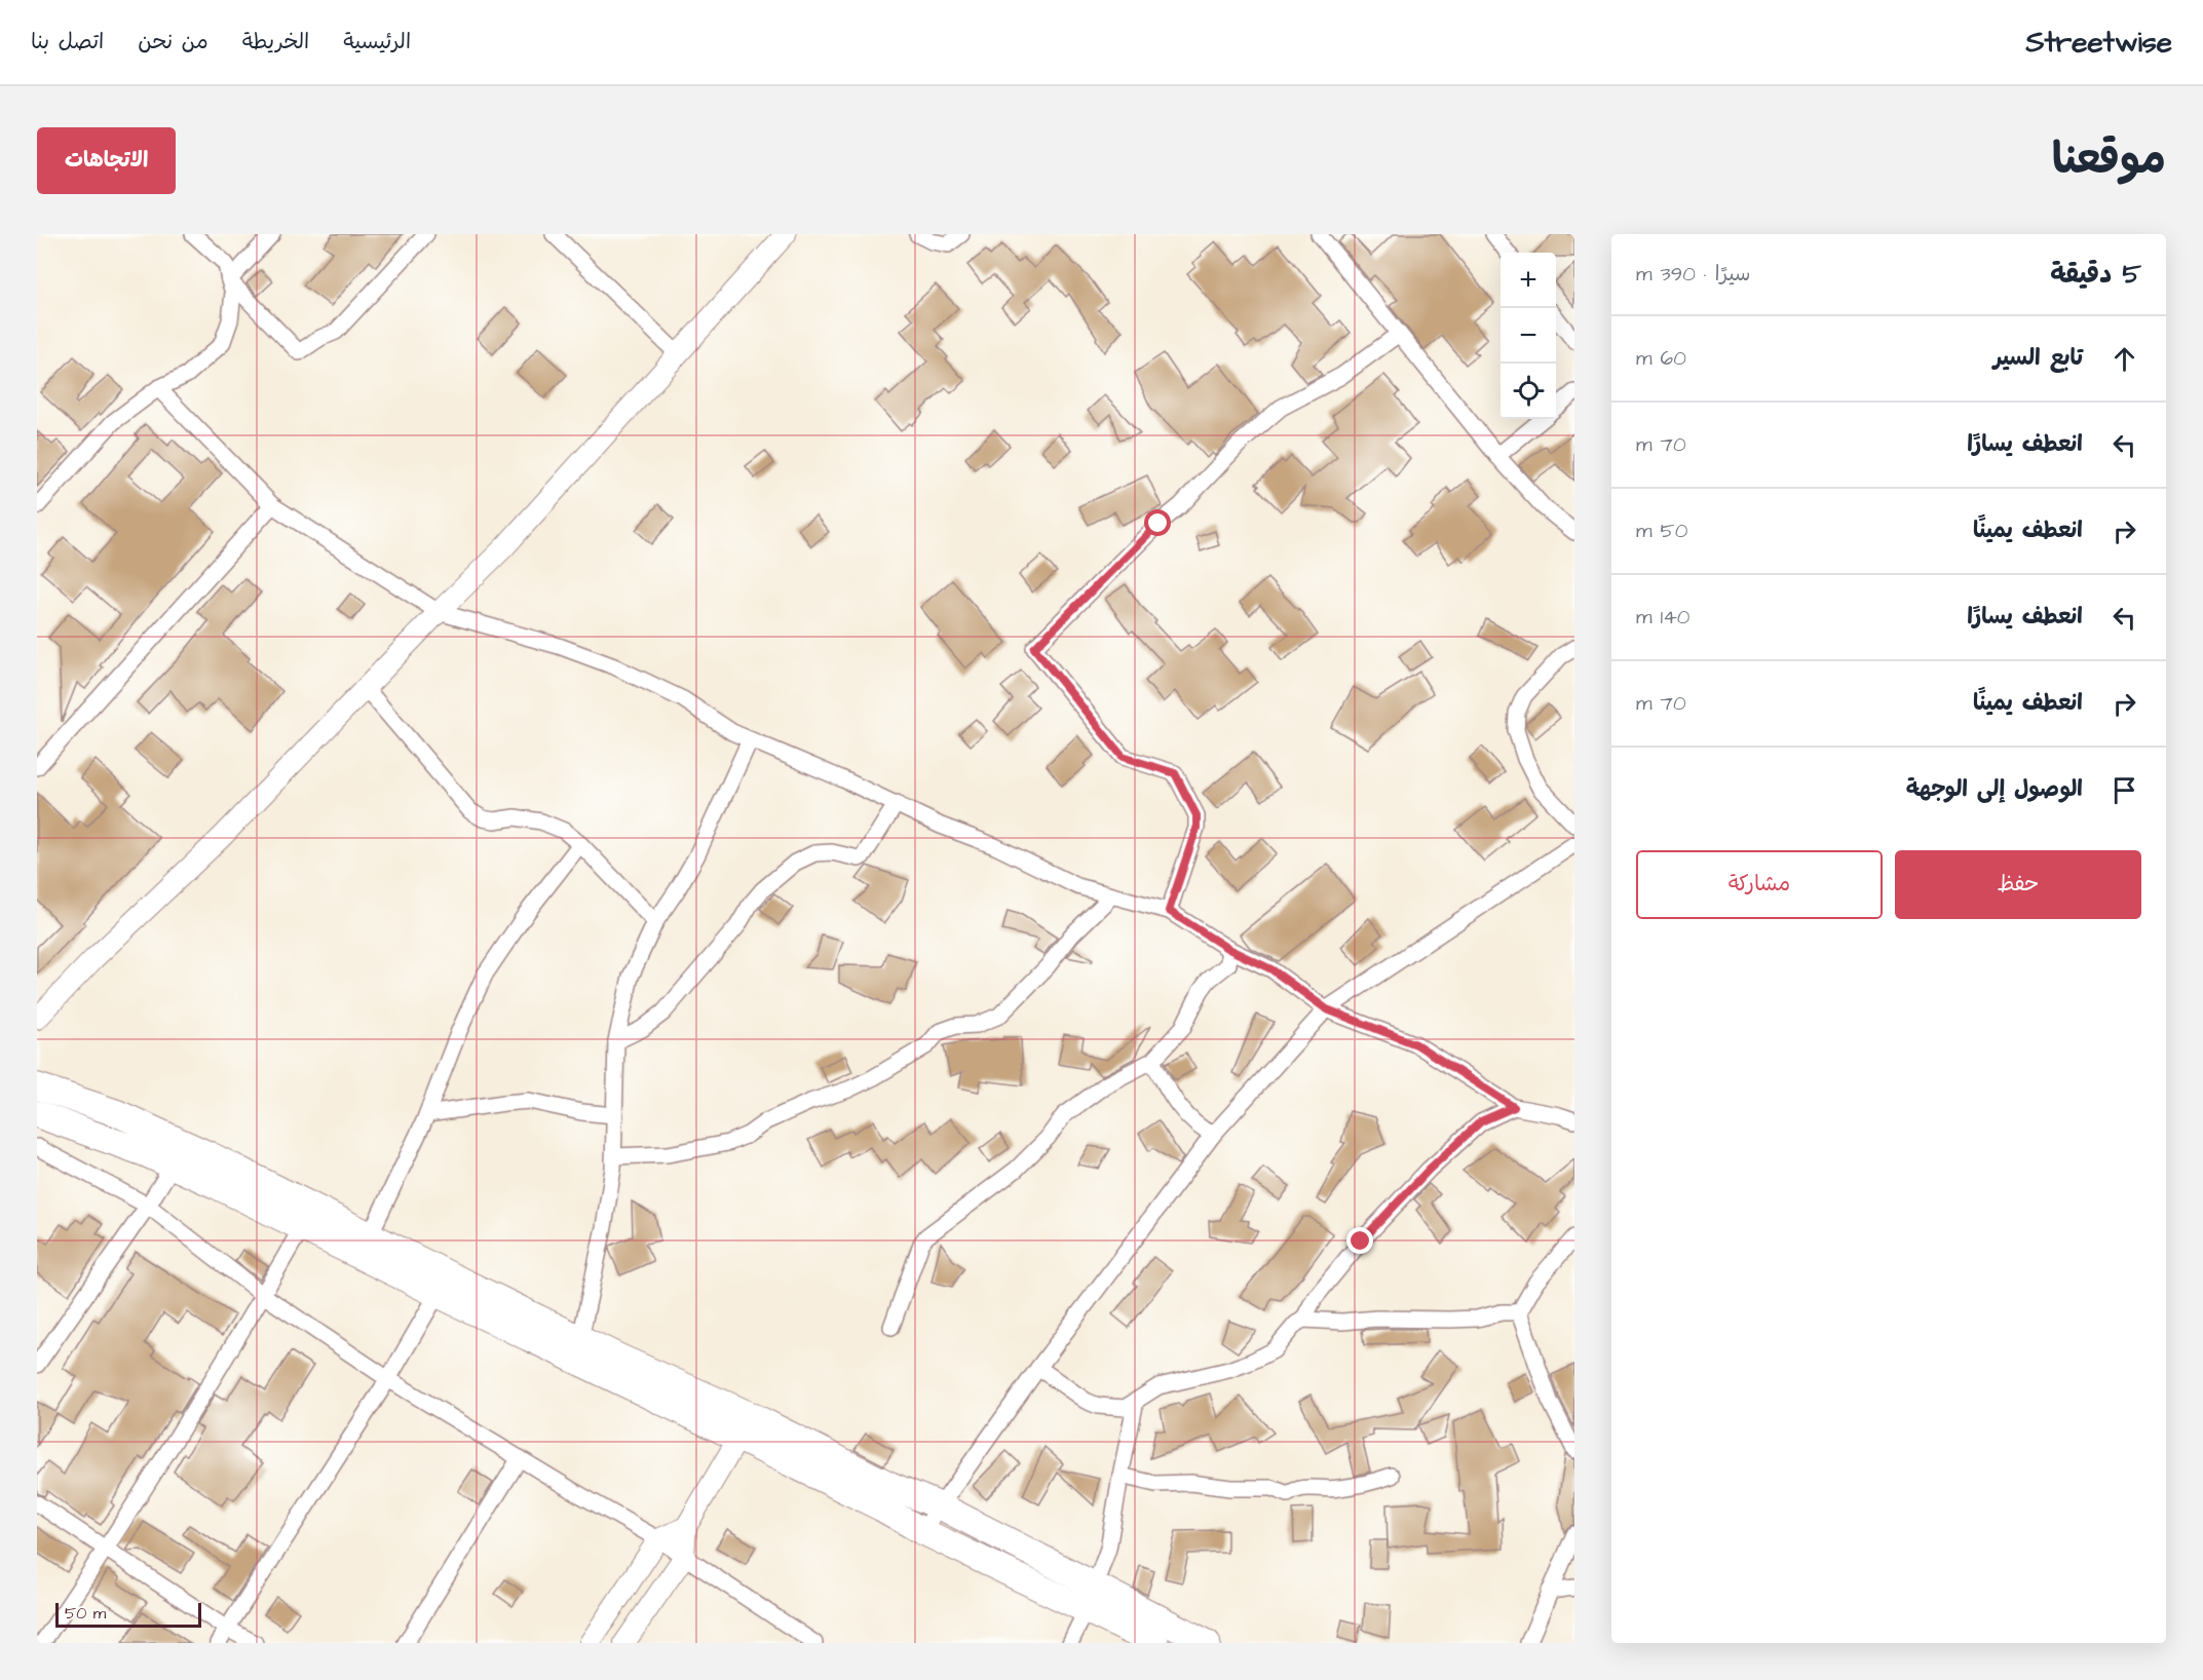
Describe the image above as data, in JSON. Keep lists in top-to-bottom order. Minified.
{"scale_bar":"50 m","page":{"header":"Streetwise","nav":["الرئيسية","الخريطة","من نحن","اتصل بنا"],"title":"موقعنا","buttons":["الاتجاهات",["حفظ","مشاركة"]],"heading":["5 دقيقة","سيرًا · 390 m"],"map_buttons":["+","−"],"list":[["تابع السير","60 m"],["انعطف يسارًا","70 m"],["انعطف يمينًا","50 m"],["انعطف يسارًا","140 m"],["انعطف يمينًا","70 m"],"الوصول إلى الوجهة"],"scale":"50 m"}}
